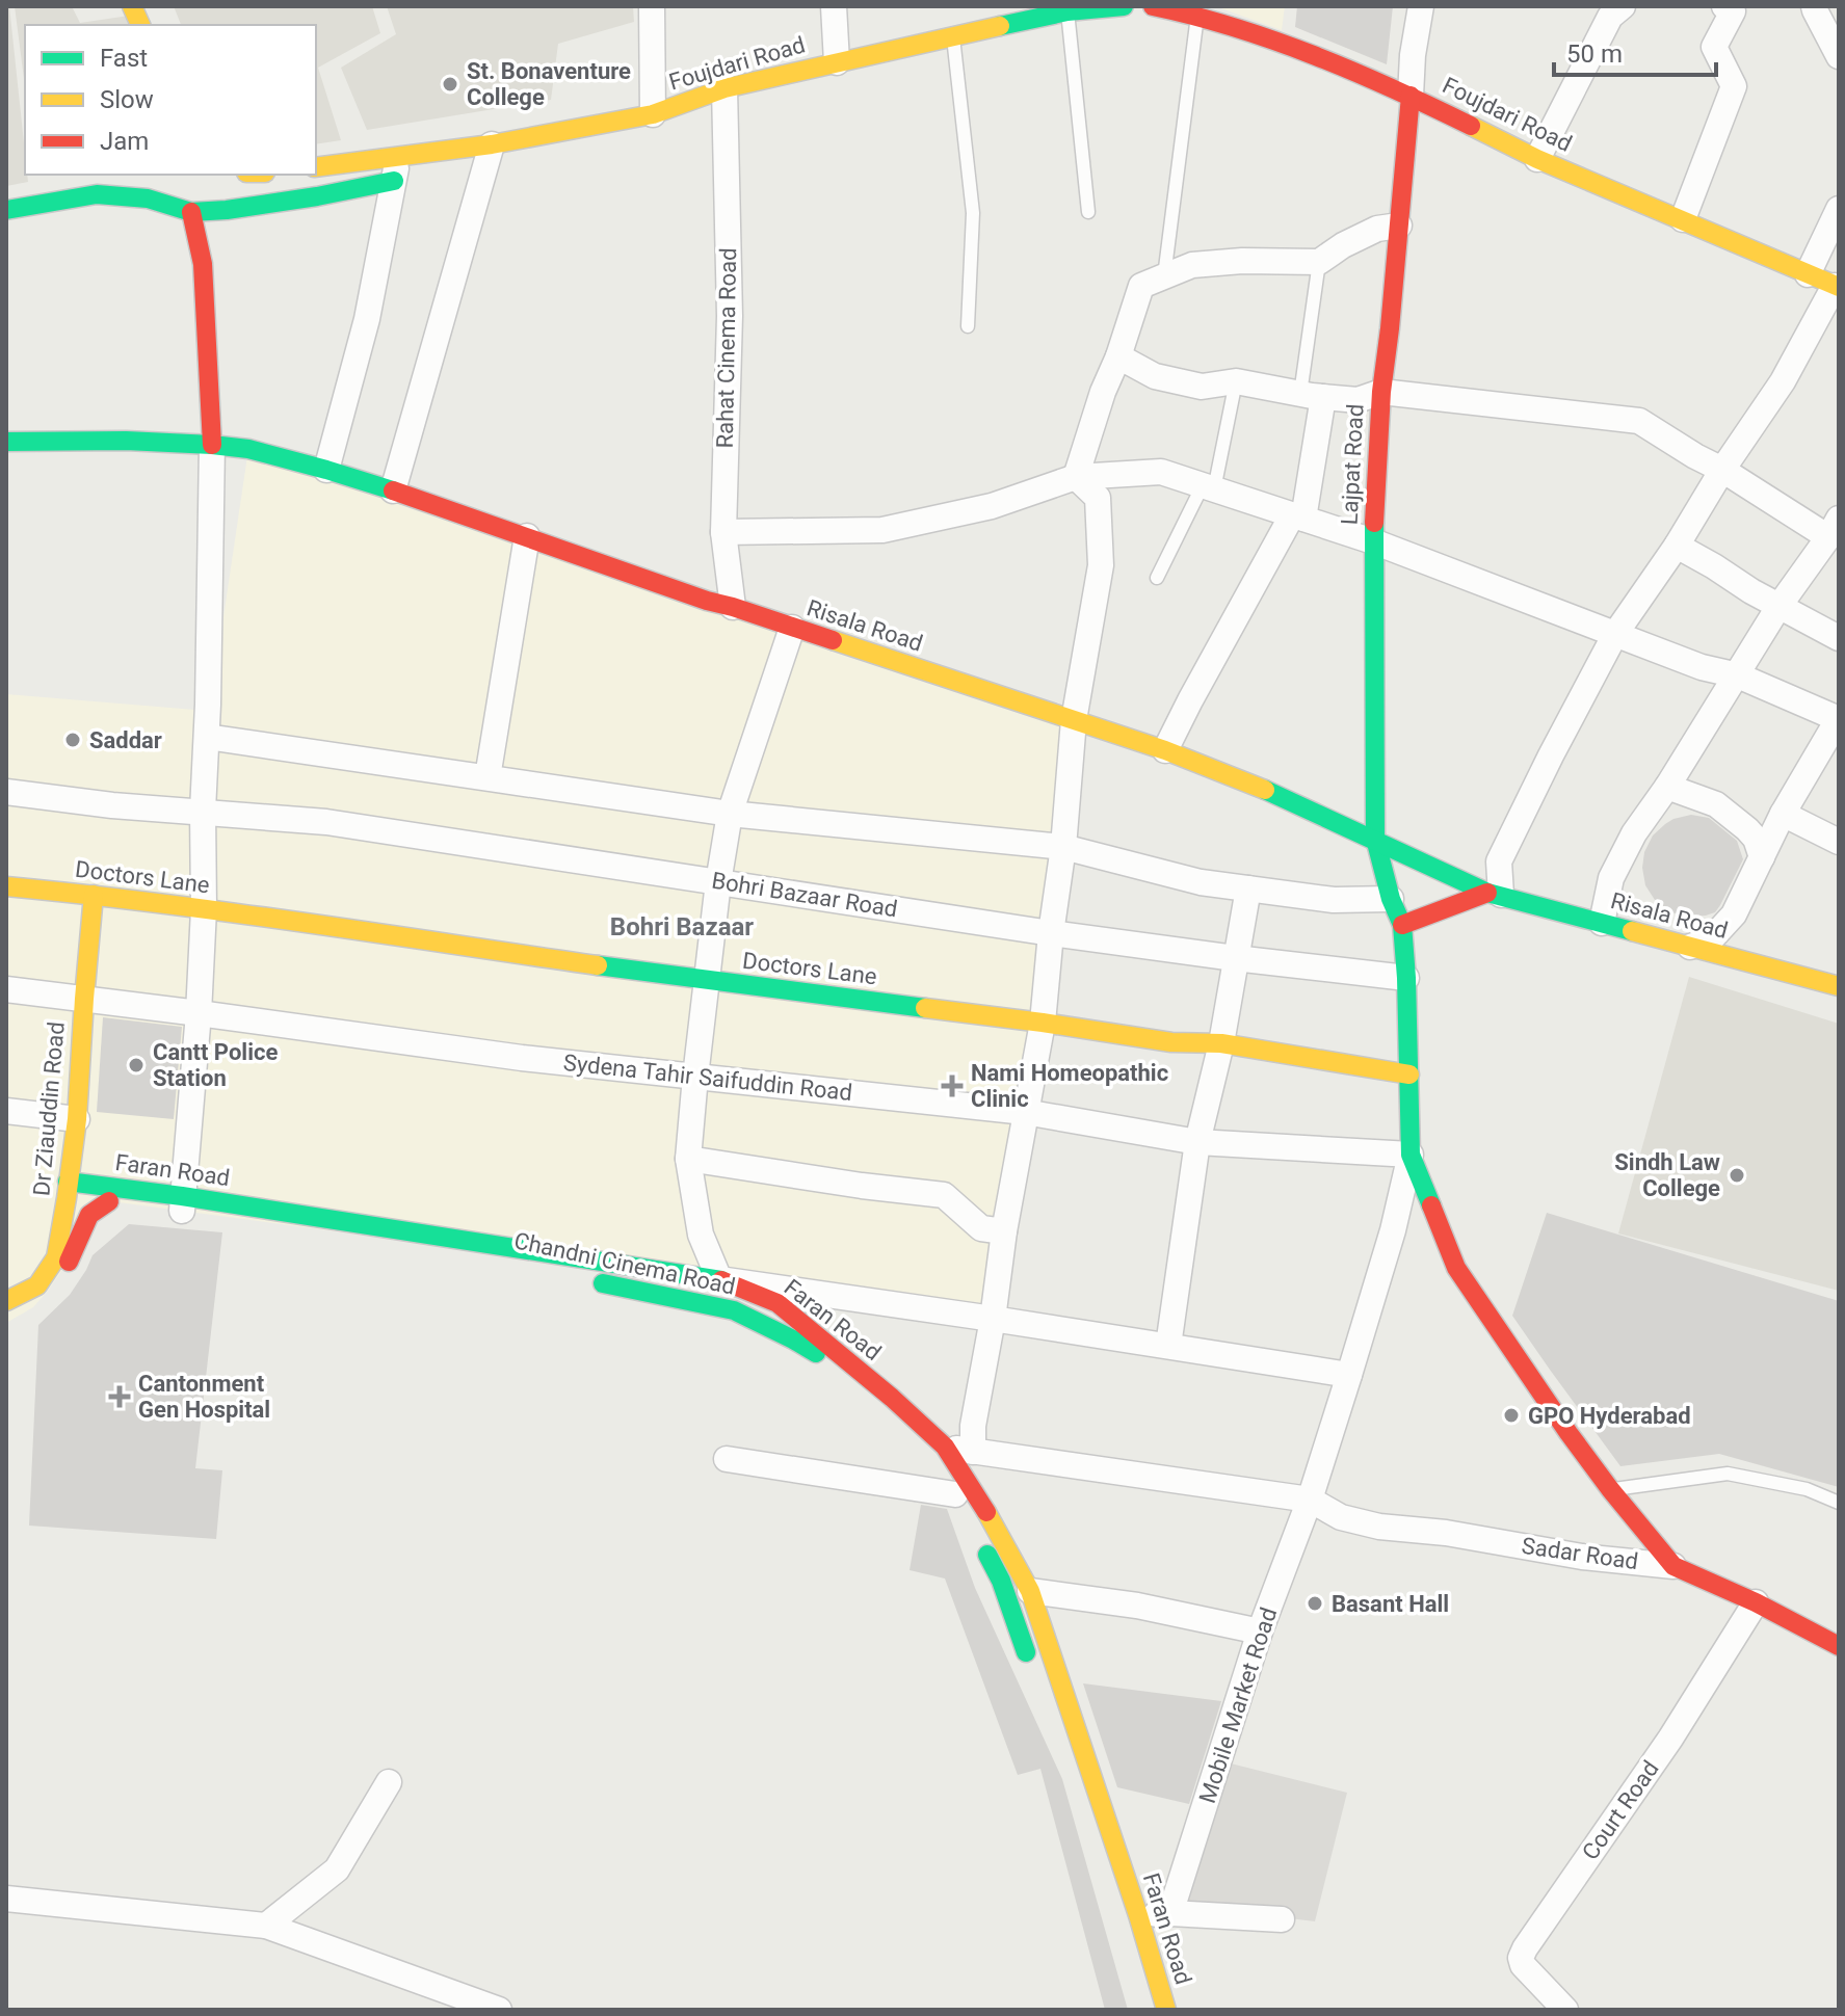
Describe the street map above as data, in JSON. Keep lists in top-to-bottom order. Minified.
{"streets":{"street":["Foujdari Road","Rahat Cinema Road","Lajpat Road","Risala Road","Doctors Lane","Bohri Bazaar Road","Sydena Tahir Saifuddin Road","Dr Ziauddin Road","Faran Road","Chandni Cinema Road","Sadar Road","Mobile Market Road","Court Road"]},"crossings":[["Foujdari Road","Rahat Cinema Road"],["Foujdari Road","Lajpat Road"],["Rahat Cinema Road","Risala Road"],["Lajpat Road","Risala Road"],["Lajpat Road","Doctors Lane"],["Lajpat Road","Bohri Bazaar Road"],["Lajpat Road","Sydena Tahir Saifuddin Road"],["Lajpat Road","Mobile Market Road"],["Doctors Lane","Dr Ziauddin Road"],["Sydena Tahir Saifuddin Road","Dr Ziauddin Road"],["Sydena Tahir Saifuddin Road","Mobile Market Road"],["Dr Ziauddin Road","Faran Road"],["Dr Ziauddin Road","Chandni Cinema Road"],["Faran Road","Chandni Cinema Road"],["Faran Road","Sadar Road"],["Sadar Road","Mobile Market Road"],["Sadar Road","Court Road"]],"districts":["Bohri Bazaar"],"places":{"other":["St. Bonaventure College","Saddar","Cantt Police Station","Sindh Law College","GPO Hyderabad","Basant Hall"],"health":["Nami Homeopathic Clinic","Cantonment Gen Hospital"]},"legend":["Fast","Slow","Jam"],"scale_bar":"50 m"}
